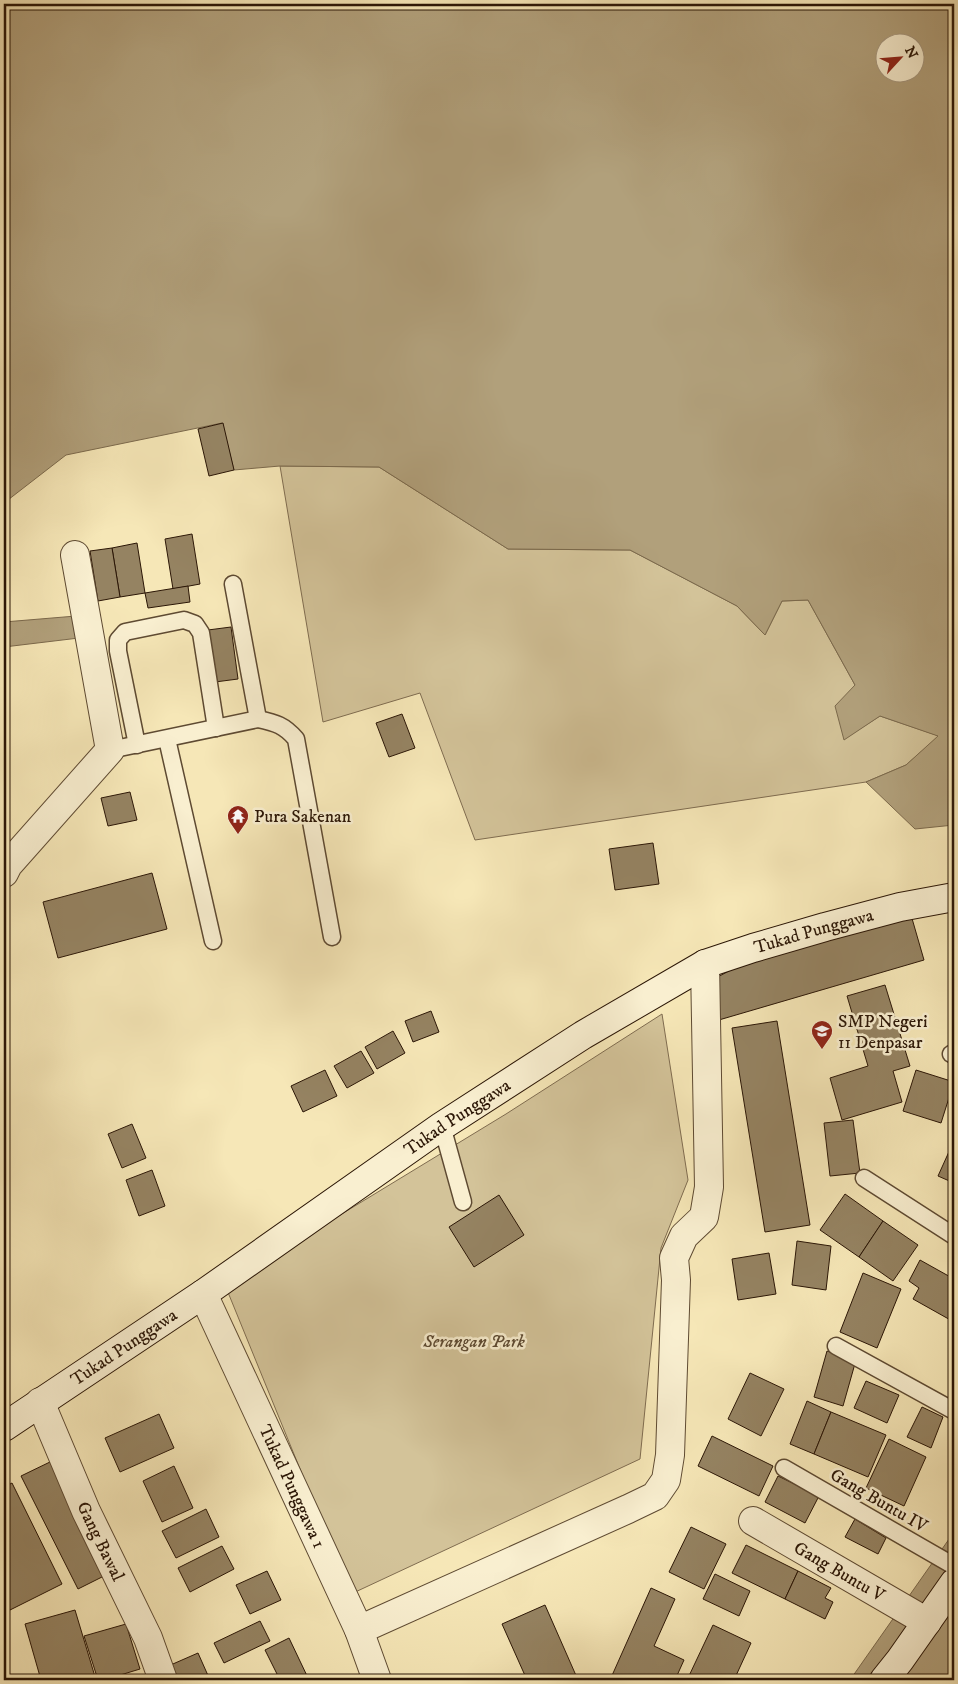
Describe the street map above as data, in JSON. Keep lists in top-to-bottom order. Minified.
{"streets":{"street":["Tukad Punggawa","Tukad Punggawa 1","Gang Bawal","Gang Buntu V"],"lane":["Gang Buntu IV"]},"crossings":[["Tukad Punggawa","Tukad Punggawa 1"],["Tukad Punggawa","Gang Bawal"]],"parks":["Serangan Park"],"places":{"temple":["Pura Sakenan"],"school or university":["SMP Negeri 11 Denpasar"]},"north":"top right"}
